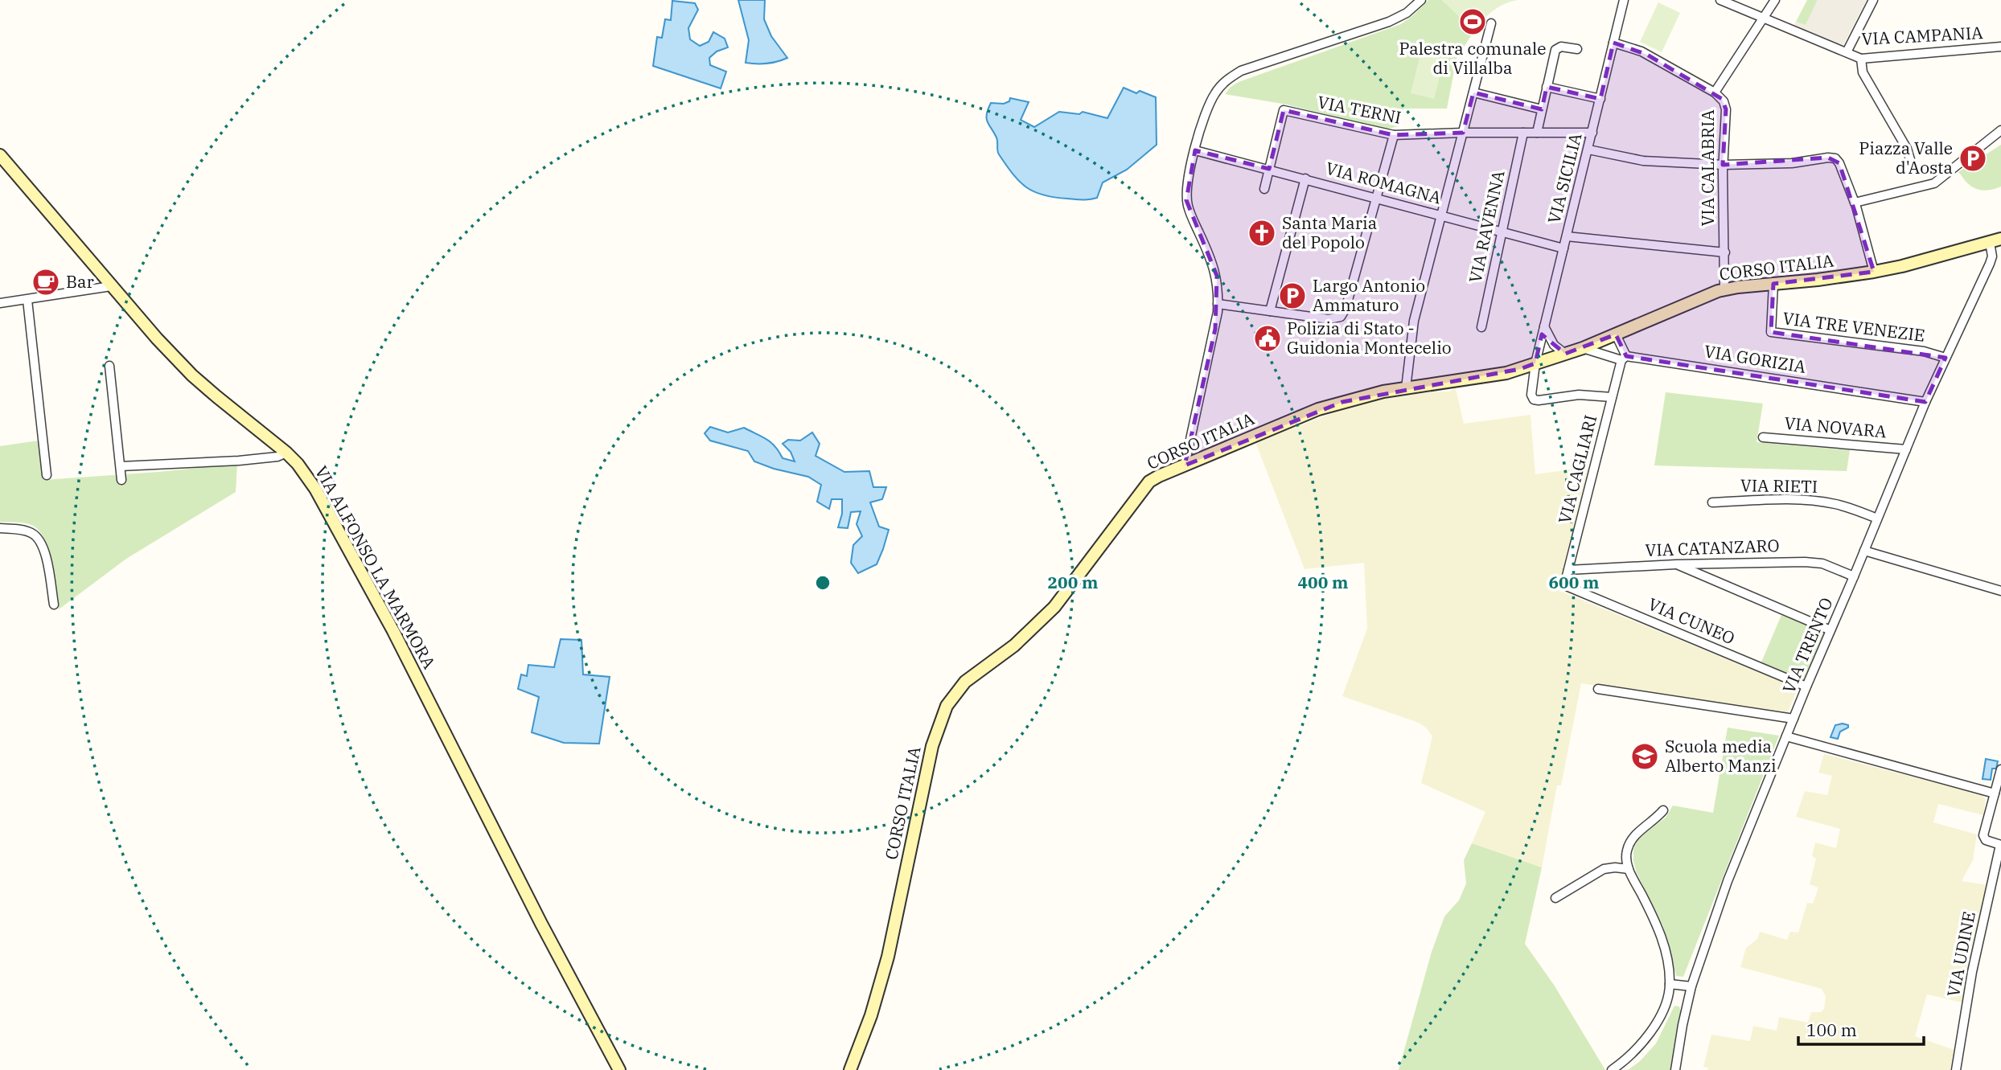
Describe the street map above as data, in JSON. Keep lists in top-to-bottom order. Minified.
{"streets":{"street":["VIA CAMPANIA","VIA TERNI","VIA CALABRIA","VIA SICILIA","VIA ROMAGNA","VIA RAVENNA","CORSO ITALIA","VIA TRE VENEZIE","VIA GORIZIA","VIA NOVARA","VIA CAGLIARI","VIA RIETI","VIA CATANZARO","VIA ALFONSO LA MARMORA","VIA CUNEO","VIA TRENTO","VIA UDINE"]},"crossings":[["VIA CAMPANIA","VIA CALABRIA"],["VIA TERNI","VIA SICILIA"],["VIA TERNI","VIA ROMAGNA"],["VIA TERNI","VIA RAVENNA"],["VIA CALABRIA","CORSO ITALIA"],["VIA SICILIA","VIA ROMAGNA"],["VIA SICILIA","CORSO ITALIA"],["VIA SICILIA","VIA CAGLIARI"],["VIA ROMAGNA","VIA RAVENNA"],["CORSO ITALIA","VIA TRE VENEZIE"],["CORSO ITALIA","VIA GORIZIA"],["CORSO ITALIA","VIA TRENTO"],["VIA TRE VENEZIE","VIA TRENTO"],["VIA GORIZIA","VIA CAGLIARI"],["VIA GORIZIA","VIA TRENTO"],["VIA NOVARA","VIA TRENTO"],["VIA CAGLIARI","VIA CATANZARO"],["VIA CAGLIARI","VIA CUNEO"],["VIA RIETI","VIA TRENTO"],["VIA CATANZARO","VIA TRENTO"],["VIA CUNEO","VIA TRENTO"]],"places":{"sports":["Palestra comunale di Villalba"],"parking":["Piazza Valle d'Aosta","Largo Antonio Ammaturo"],"church":["Santa Maria del Popolo"],"cafe":["Bar"],"public building":["Polizia di Stato - Guidonia Montecelio"],"school or university":["Scuola media Alberto Manzi"]},"scale_bar":"100 m","rings":["200 m","400 m","600 m"]}
